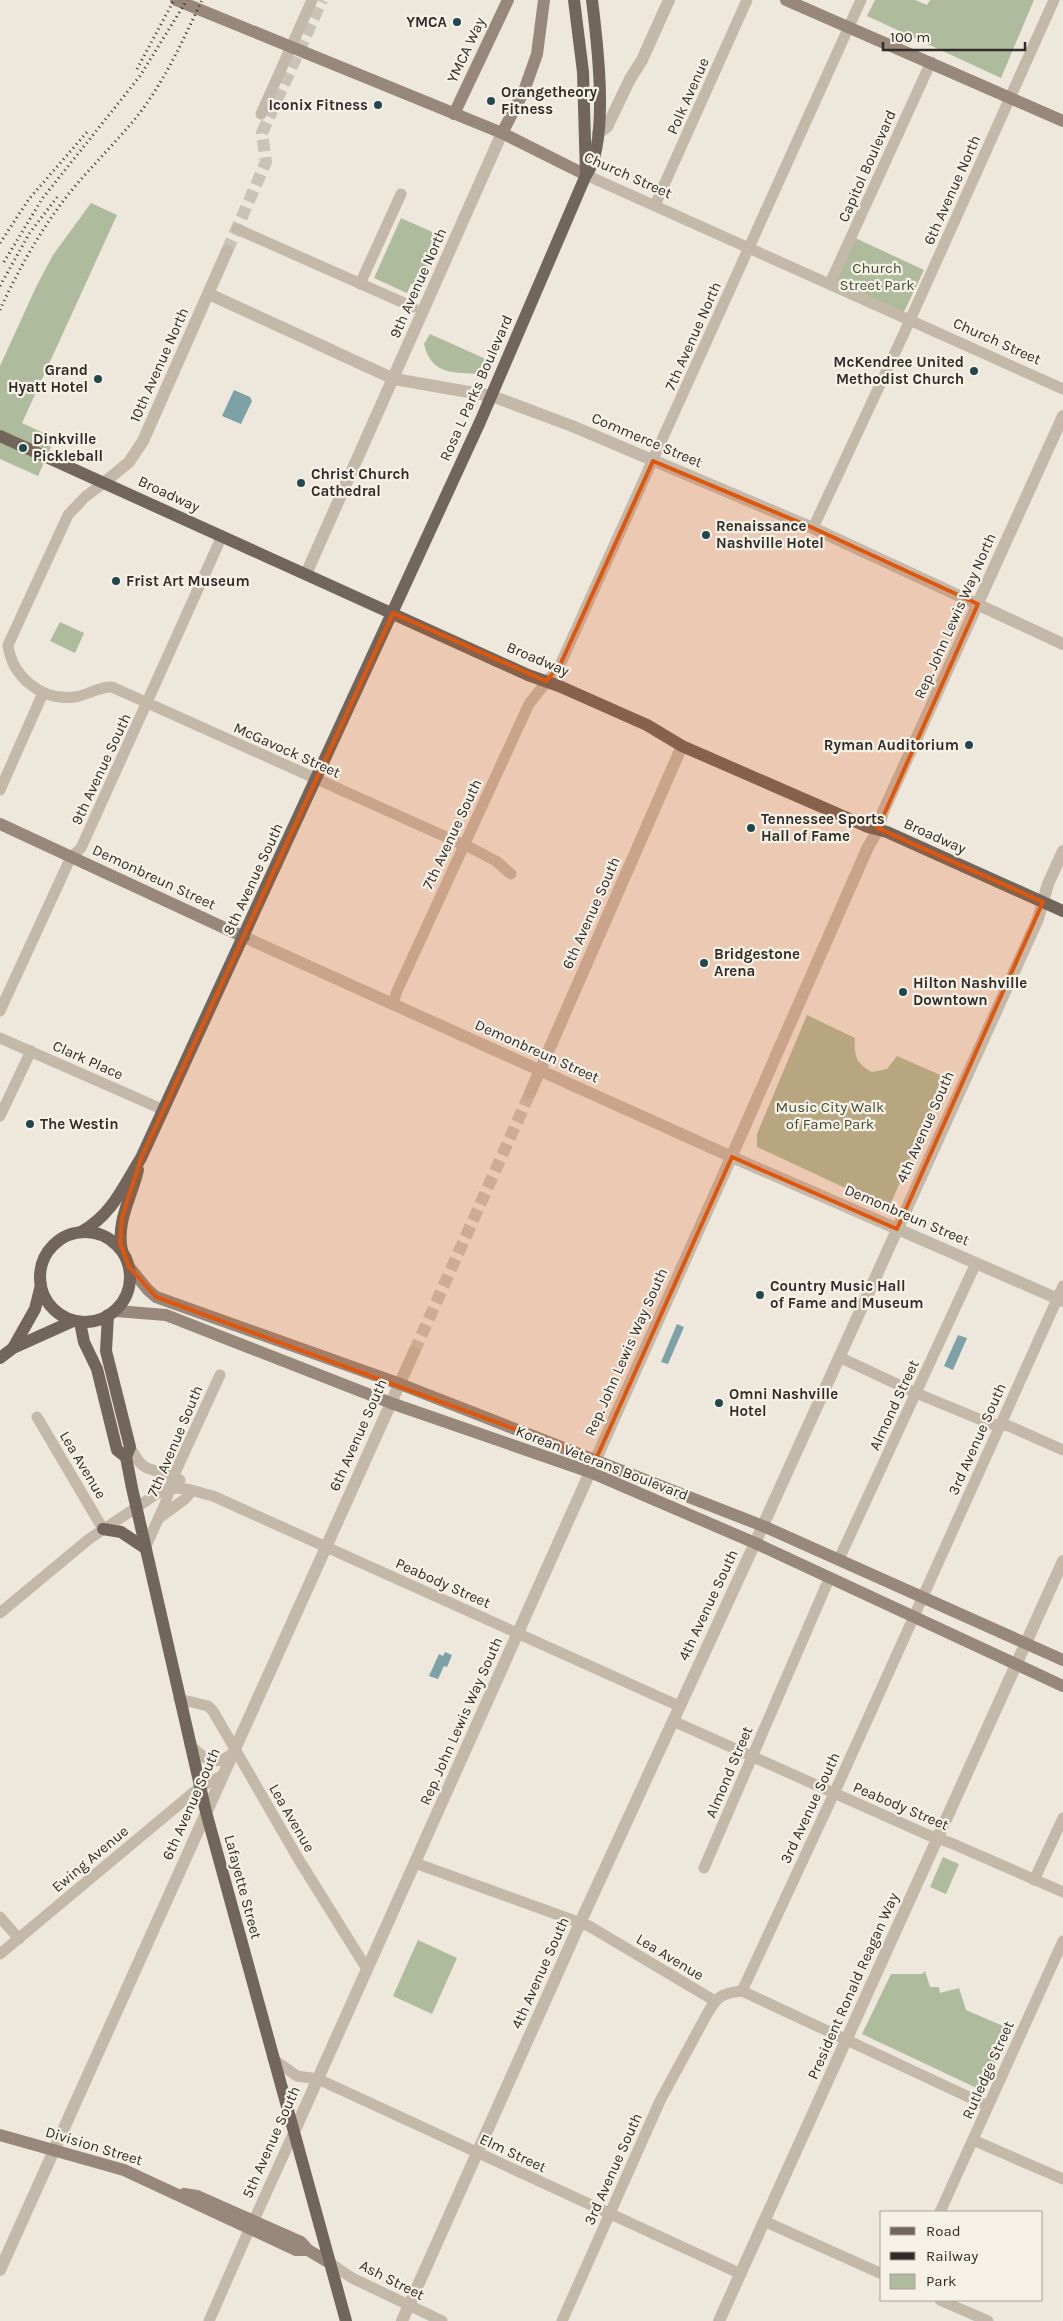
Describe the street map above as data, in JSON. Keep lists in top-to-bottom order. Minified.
{"streets":{"main road":["YMCA Way","Church Street","9th Avenue North","Rosa L Parks Boulevard","Broadway","Demonbreun Street","8th Avenue South","Korean Veterans Boulevard","Lafayette Street","Division Street"],"street":["Polk Avenue","Capitol Boulevard","6th Avenue North","7th Avenue North","10th Avenue North","Commerce Street","Rep. John Lewis Way North","McGavock Street","9th Avenue South","7th Avenue South","6th Avenue South","Clark Place","4th Avenue South","Rep. John Lewis Way South","Almond Street","3rd Avenue South","Lea Avenue","Peabody Street","Ewing Avenue","President Ronald Reagan Way","Rutledge Street","5th Avenue South","Elm Street","Ash Street"]},"crossings":[["YMCA Way","Church Street"],["Polk Avenue","Church Street"],["Capitol Boulevard","Church Street"],["Church Street","6th Avenue North"],["Church Street","9th Avenue North"],["Church Street","7th Avenue North"],["Church Street","Rosa L Parks Boulevard"],["6th Avenue North","Commerce Street"],["9th Avenue North","Commerce Street"],["9th Avenue North","Broadway"],["7th Avenue North","Commerce Street"],["7th Avenue North","Broadway"],["7th Avenue North","7th Avenue South"],["10th Avenue North","Commerce Street"],["10th Avenue North","Broadway"],["Rosa L Parks Boulevard","Commerce Street"],["Rosa L Parks Boulevard","Broadway"],["Rosa L Parks Boulevard","8th Avenue South"],["Commerce Street","Rep. John Lewis Way North"],["Broadway","Rep. John Lewis Way North"],["Broadway","9th Avenue South"],["Broadway","7th Avenue South"],["Broadway","8th Avenue South"],["Broadway","6th Avenue South"],["Broadway","4th Avenue South"],["Broadway","Rep. John Lewis Way South"],["Rep. John Lewis Way North","Rep. John Lewis Way South"],["McGavock Street","9th Avenue South"],["McGavock Street","7th Avenue South"],["McGavock Street","8th Avenue South"],["9th Avenue South","Demonbreun Street"],["7th Avenue South","Demonbreun Street"],["7th Avenue South","Lea Avenue"],["7th Avenue South","Peabody Street"],["7th Avenue South","Lafayette Street"],["Demonbreun Street","8th Avenue South"],["Demonbreun Street","6th Avenue South"],["Demonbreun Street","4th Avenue South"],["Demonbreun Street","Rep. John Lewis Way South"],["Demonbreun Street","Almond Street"],["Demonbreun Street","3rd Avenue South"],["8th Avenue South","Clark Place"],["8th Avenue South","Korean Veterans Boulevard"],["8th Avenue South","Lafayette Street"],["6th Avenue South","Korean Veterans Boulevard"],["6th Avenue South","Lea Avenue"],["6th Avenue South","Peabody Street"],["6th Avenue South","Ewing Avenue"],["6th Avenue South","Lafayette Street"],["6th Avenue South","Division Street"],["4th Avenue South","Korean Veterans Boulevard"],["4th Avenue South","Lea Avenue"],["4th Avenue South","Peabody Street"],["4th Avenue South","Elm Street"],["4th Avenue South","Ash Street"],["Rep. John Lewis Way South","Korean Veterans Boulevard"],["Rep. John Lewis Way South","Lea Avenue"],["Rep. John Lewis Way South","Peabody Street"],["Rep. John Lewis Way South","5th Avenue South"],["Rep. John Lewis Way South","Elm Street"],["Almond Street","Korean Veterans Boulevard"],["Almond Street","Peabody Street"],["3rd Avenue South","Korean Veterans Boulevard"],["3rd Avenue South","Lea Avenue"],["3rd Avenue South","Peabody Street"],["3rd Avenue South","Elm Street"],["Korean Veterans Boulevard","Lafayette Street"],["Korean Veterans Boulevard","President Ronald Reagan Way"],["Lea Avenue","Lafayette Street"],["Peabody Street","Lafayette Street"],["Peabody Street","President Ronald Reagan Way"],["Ewing Avenue","Lafayette Street"],["Lafayette Street","5th Avenue South"],["Lafayette Street","Division Street"],["Lafayette Street","Elm Street"],["Lafayette Street","Ash Street"],["President Ronald Reagan Way","Elm Street"],["5th Avenue South","Division Street"],["5th Avenue South","Elm Street"],["Division Street","Ash Street"]],"parks":["Church Street Park","Music City Walk of Fame Park"],"places":["YMCA","Orangetheory Fitness","Iconix Fitness","McKendree United Methodist Church","Grand Hyatt Hotel","Dinkville Pickleball","Christ Church Cathedral","Renaissance Nashville Hotel","Frist Art Museum","Ryman Auditorium","Tennessee Sports Hall of Fame","Bridgestone Arena","Hilton Nashville Downtown","The Westin","Country Music Hall of Fame and Museum","Omni Nashville Hotel"],"legend":["Road","Railway","Park"],"scale_bar":"100 m"}
